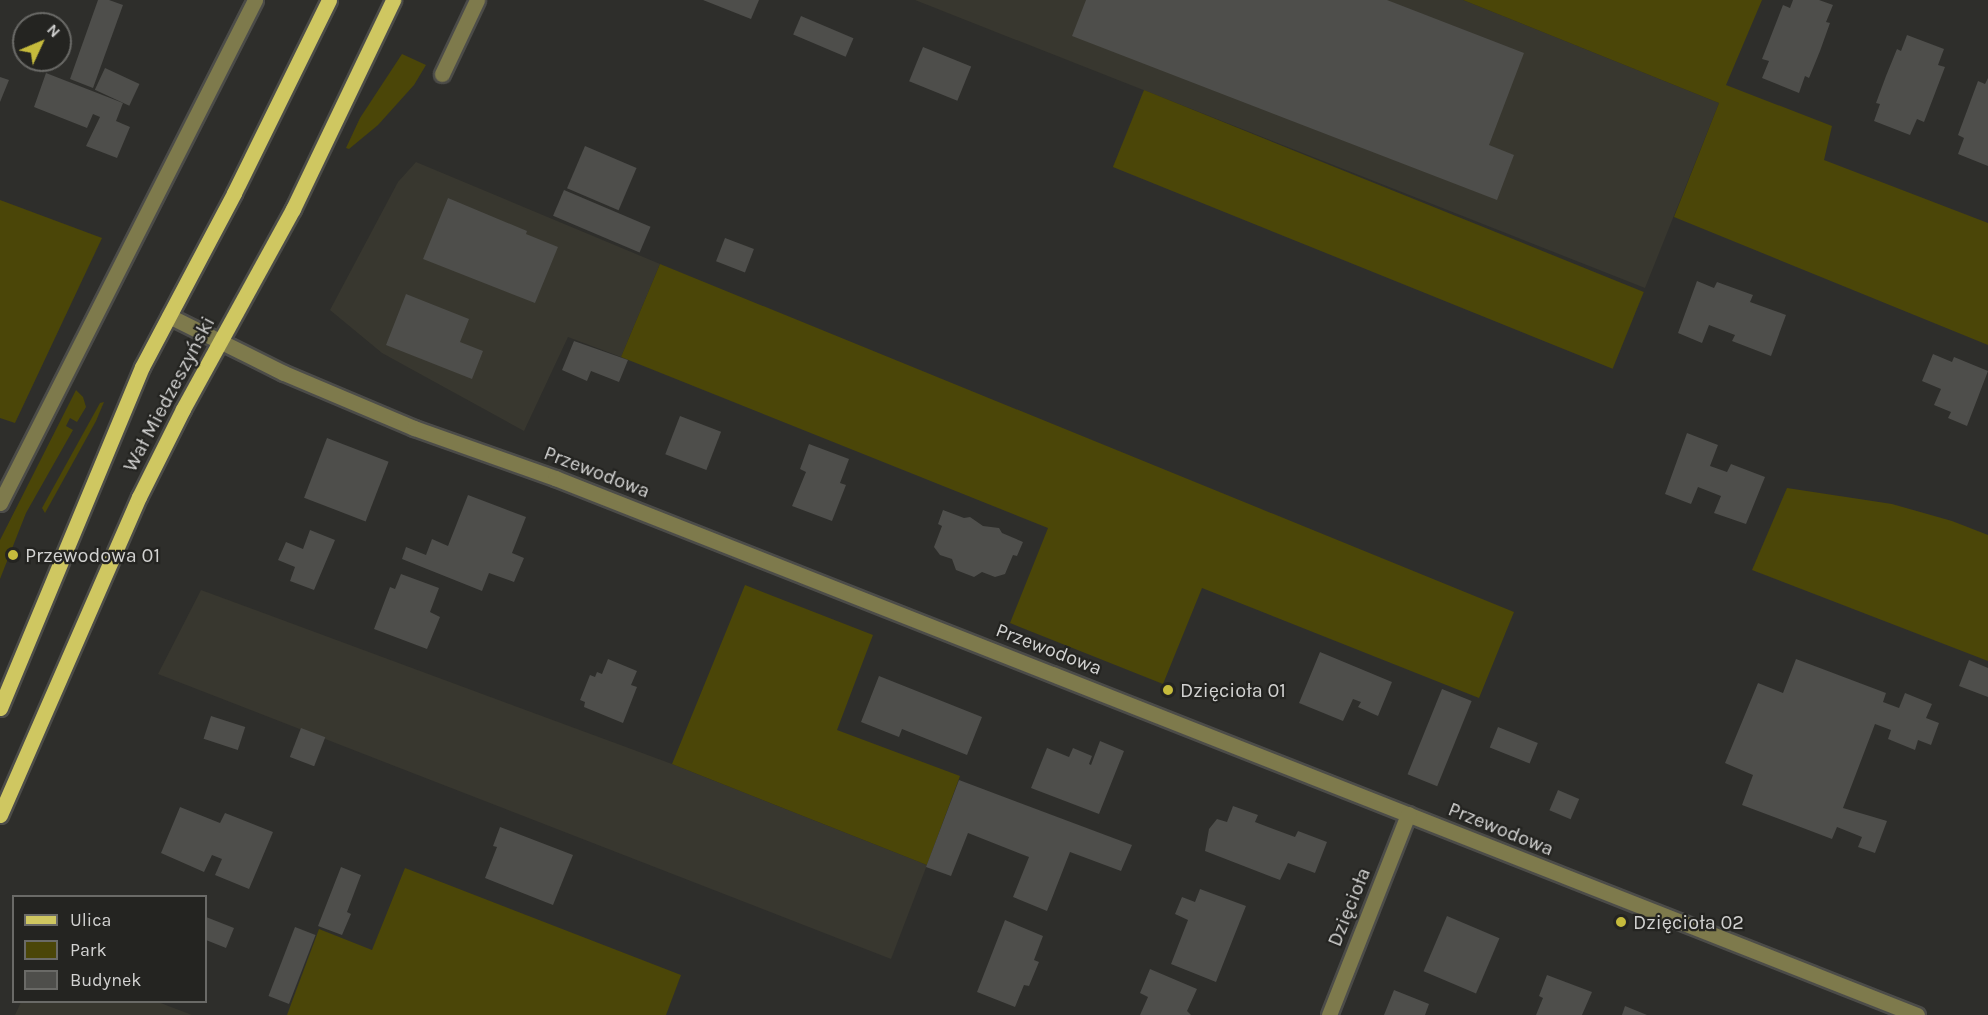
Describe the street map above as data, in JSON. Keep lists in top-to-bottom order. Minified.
{"streets":{"main road":["Wał Miedzeszyński"],"street":["Przewodowa","Dzięcioła"]},"crossings":[["Wał Miedzeszyński","Przewodowa"],["Przewodowa","Dzięcioła"]],"places":["Przewodowa 01","Dzięcioła 01","Dzięcioła 02"],"legend":["Ulica","Park","Budynek"],"north":"top right"}
